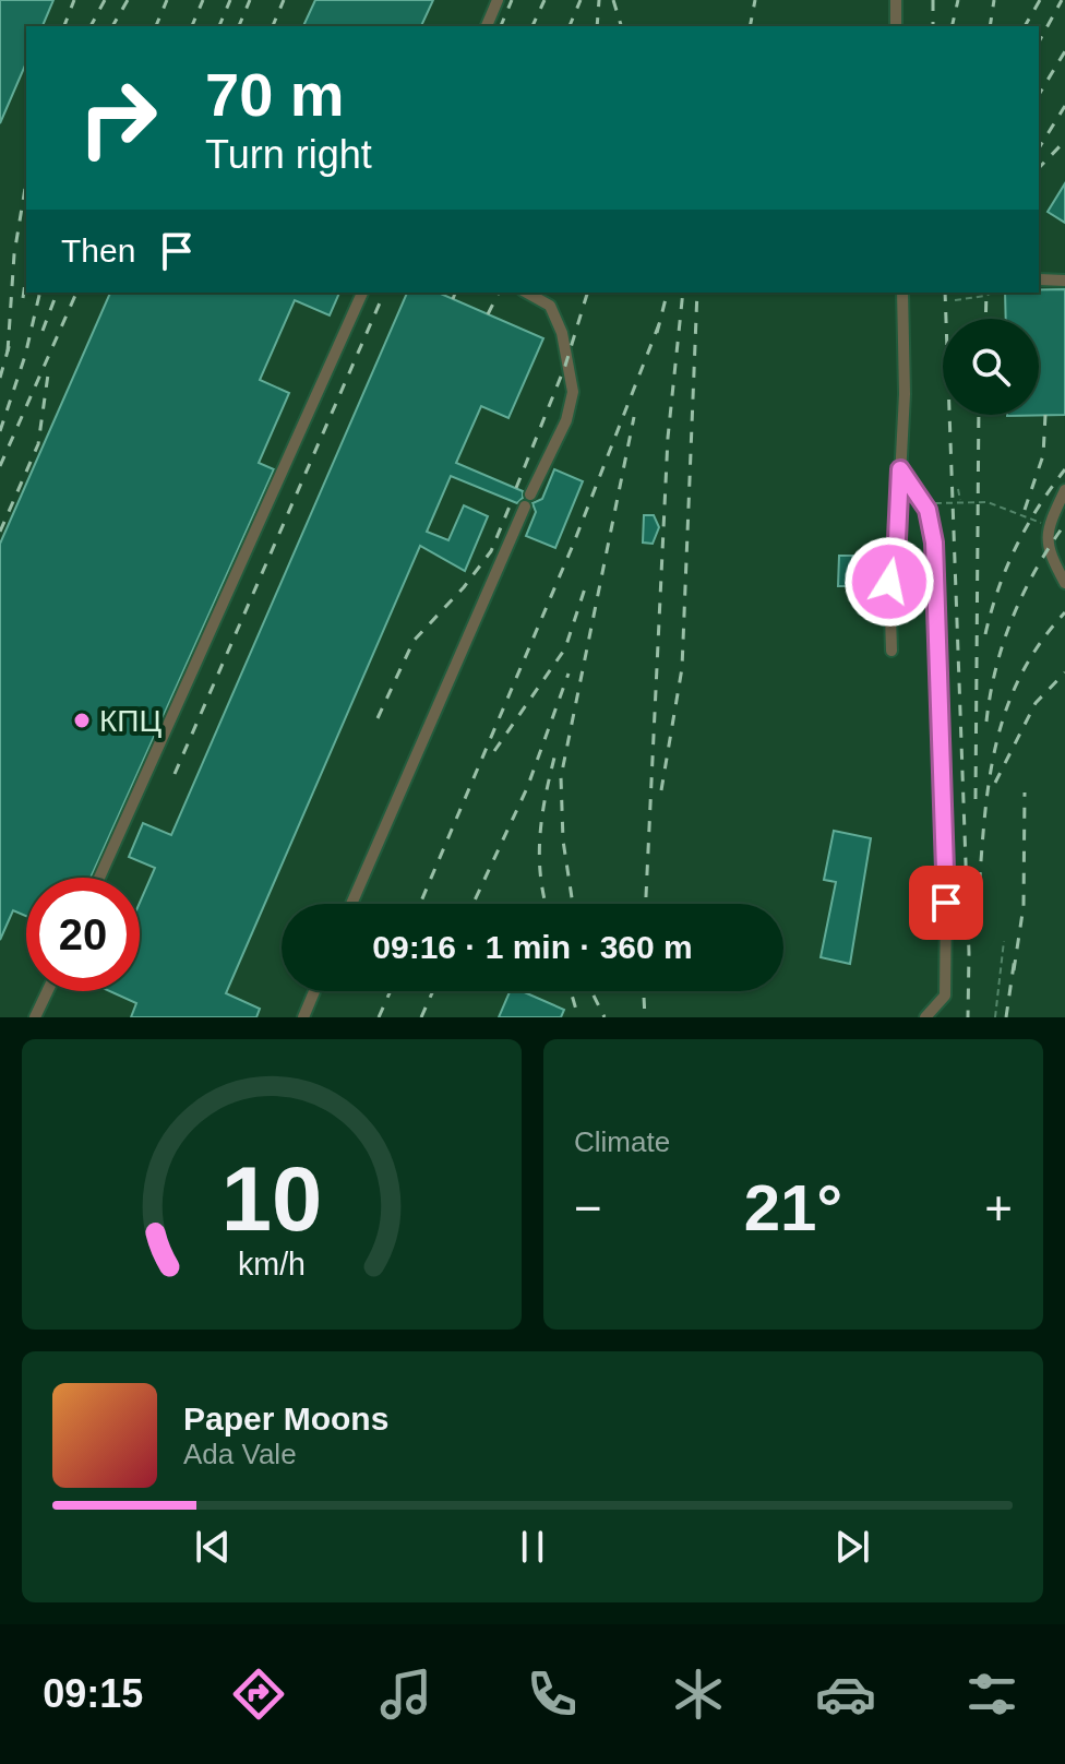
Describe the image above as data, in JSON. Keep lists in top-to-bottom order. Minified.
{"places":["КПЦ"],"page":{"turn":["70 m","Turn right"],"then":"Then","limit":"20","trip":"09:16 · 1 min · 360 m","tile":"Climate","heat":["−","21°","+"],"song":["Paper Moons","Ada Vale"],"tabs":"09:15","gauge":["10","km/h"]}}
